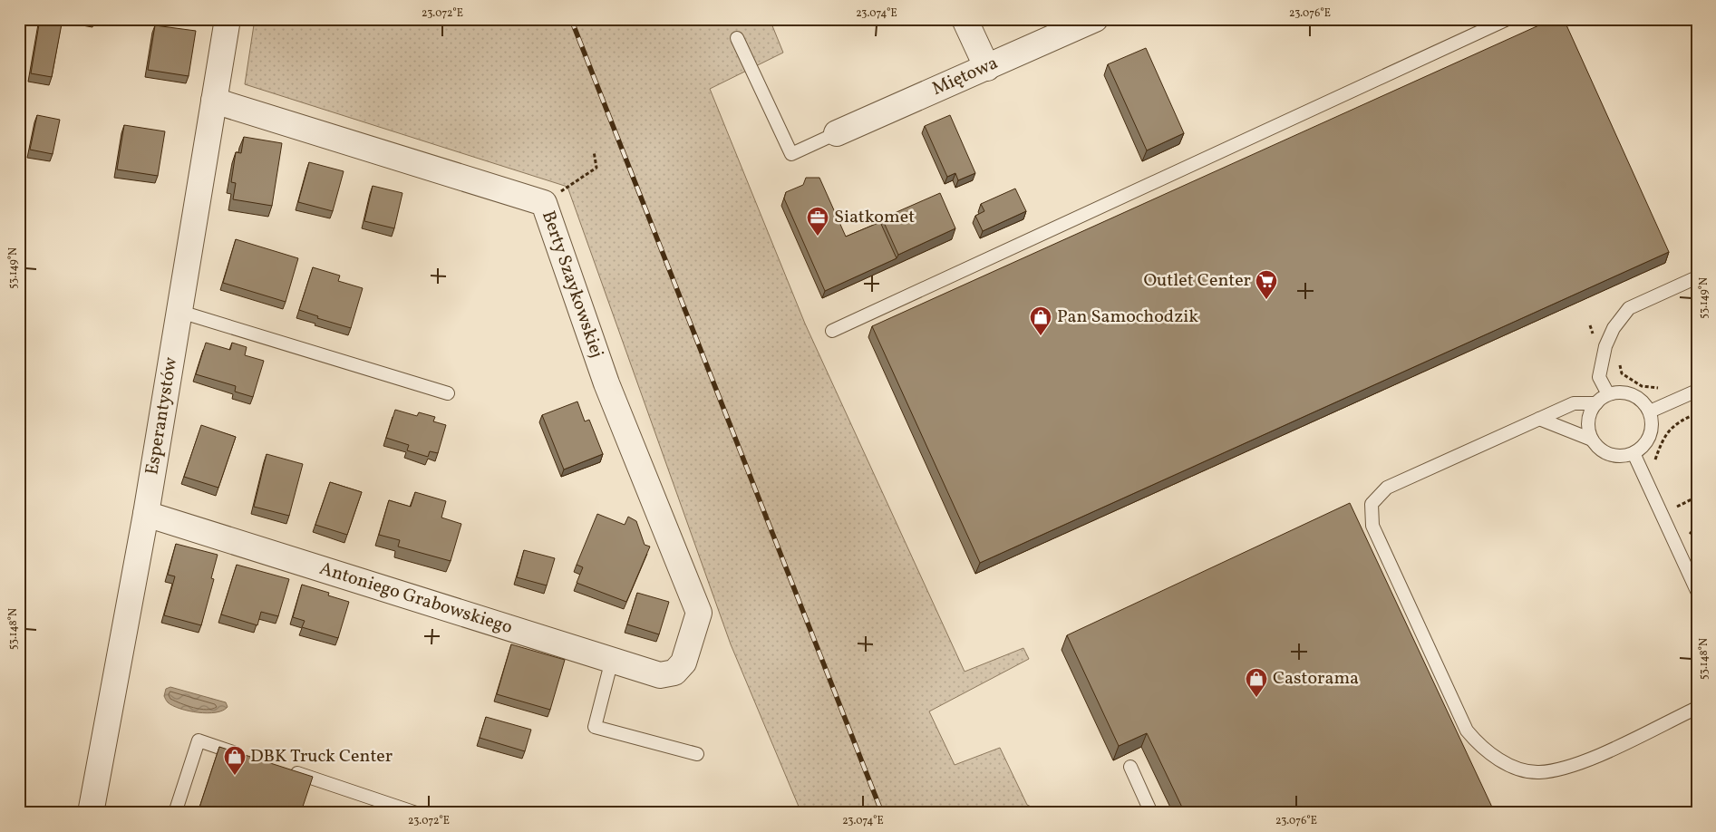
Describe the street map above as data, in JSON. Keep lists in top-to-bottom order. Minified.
{"streets":{"street":["Miętowa","Berty Szaykowskiej","Esperantystów","Antoniego Grabowskiego"]},"crossings":[["Berty Szaykowskiej","Esperantystów"],["Berty Szaykowskiej","Antoniego Grabowskiego"],["Esperantystów","Antoniego Grabowskiego"]],"places":{"office":["Siatkomet"],"supermarket":["Outlet Center"],"shop":["Pan Samochodzik","Castorama","DBK Truck Center"]},"coordinates":["23.072°E","23.074°E","23.076°E","53.149°N","53.148°N"]}
